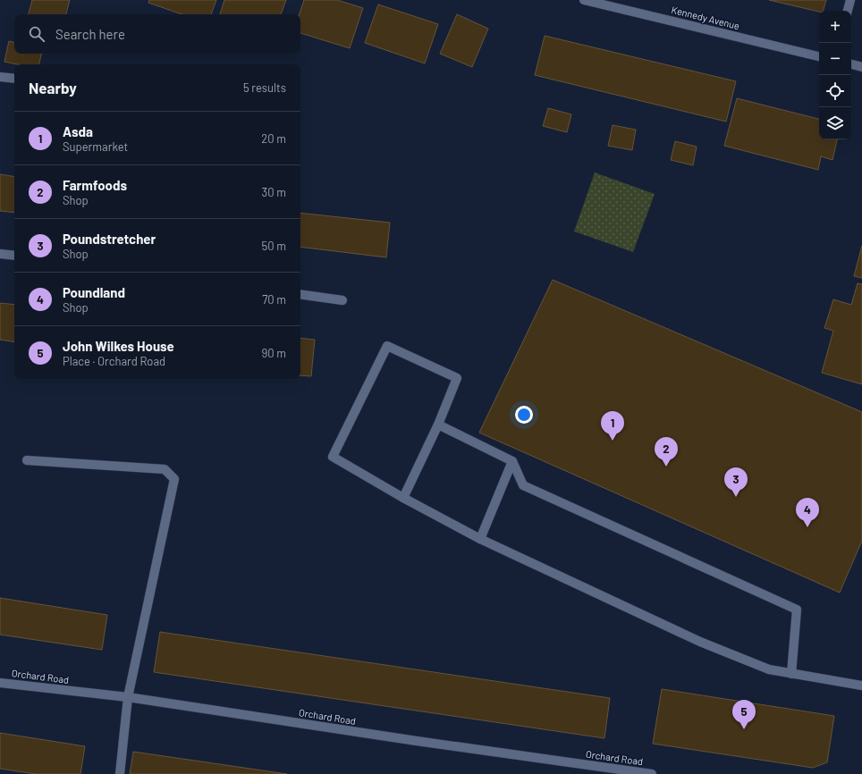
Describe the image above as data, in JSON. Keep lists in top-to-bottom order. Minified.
{"streets":{"street":["Kennedy Avenue","Orchard Road"]},"page":{"map_buttons":["+","−"],"search":"Search here","heading":["Nearby","5 results"],"list":[{"mark":"1","name":"Asda","note":"Supermarket","value":"20 m"},{"mark":"2","name":"Farmfoods","note":"Shop","value":"30 m"},{"mark":"3","name":"Poundstretcher","note":"Shop","value":"50 m"},{"mark":"4","name":"Poundland","note":"Shop","value":"70 m"},{"mark":"5","name":"John Wilkes House","note":"Place · Orchard Road","value":"90 m"}],"pins":["1","2","3","4","5"]}}
